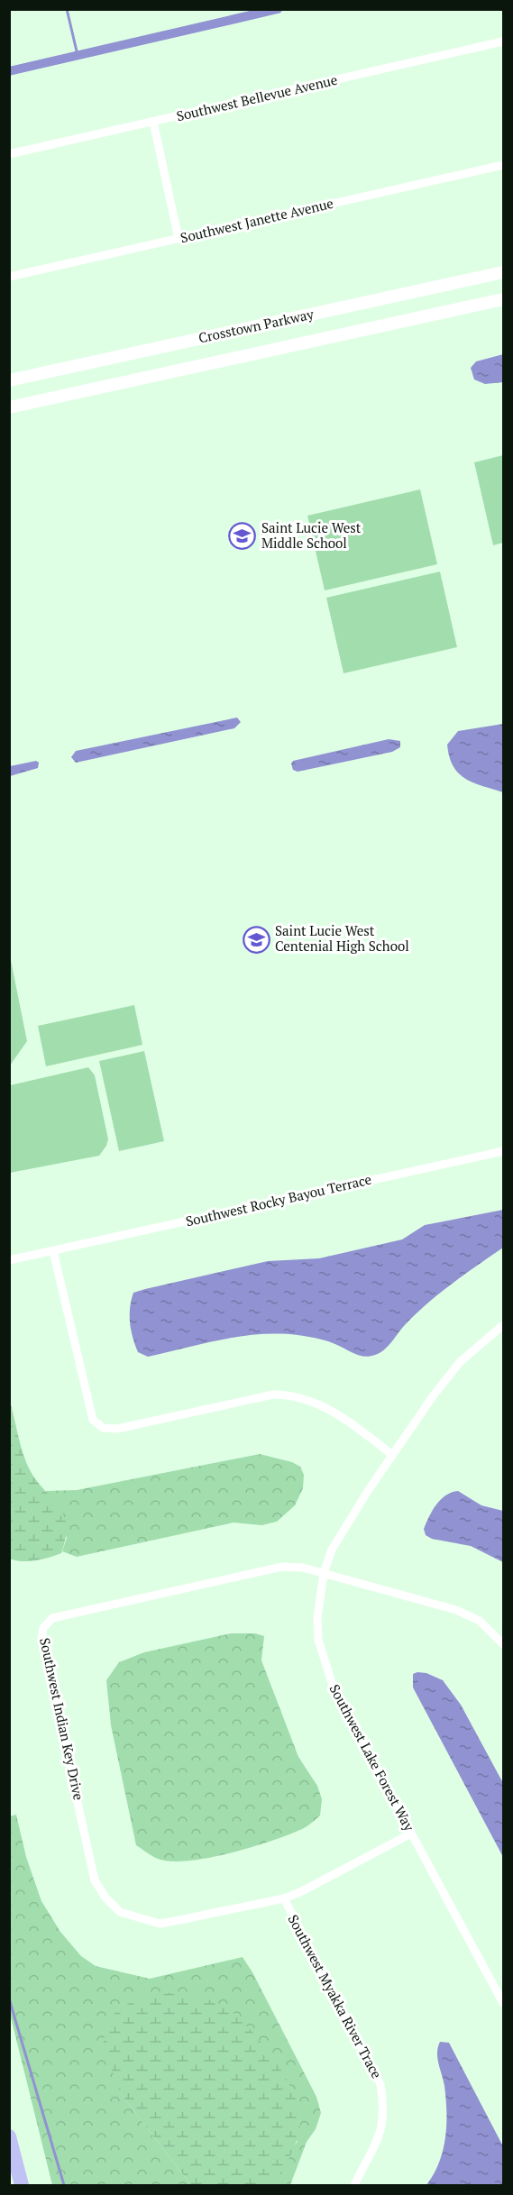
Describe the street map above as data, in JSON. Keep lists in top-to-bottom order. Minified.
{"streets":{"main road":["Crosstown Parkway"],"street":["Southwest Bellevue Avenue","Southwest Janette Avenue","Southwest Rocky Bayou Terrace","Southwest Indian Key Drive","Southwest Lake Forest Way","Southwest Myakka River Trace"]},"crossings":[["Southwest Indian Key Drive","Southwest Lake Forest Way"],["Southwest Indian Key Drive","Southwest Myakka River Trace"]],"places":{"school or university":["Saint Lucie West Middle School","Saint Lucie West Centenial High School"]}}
